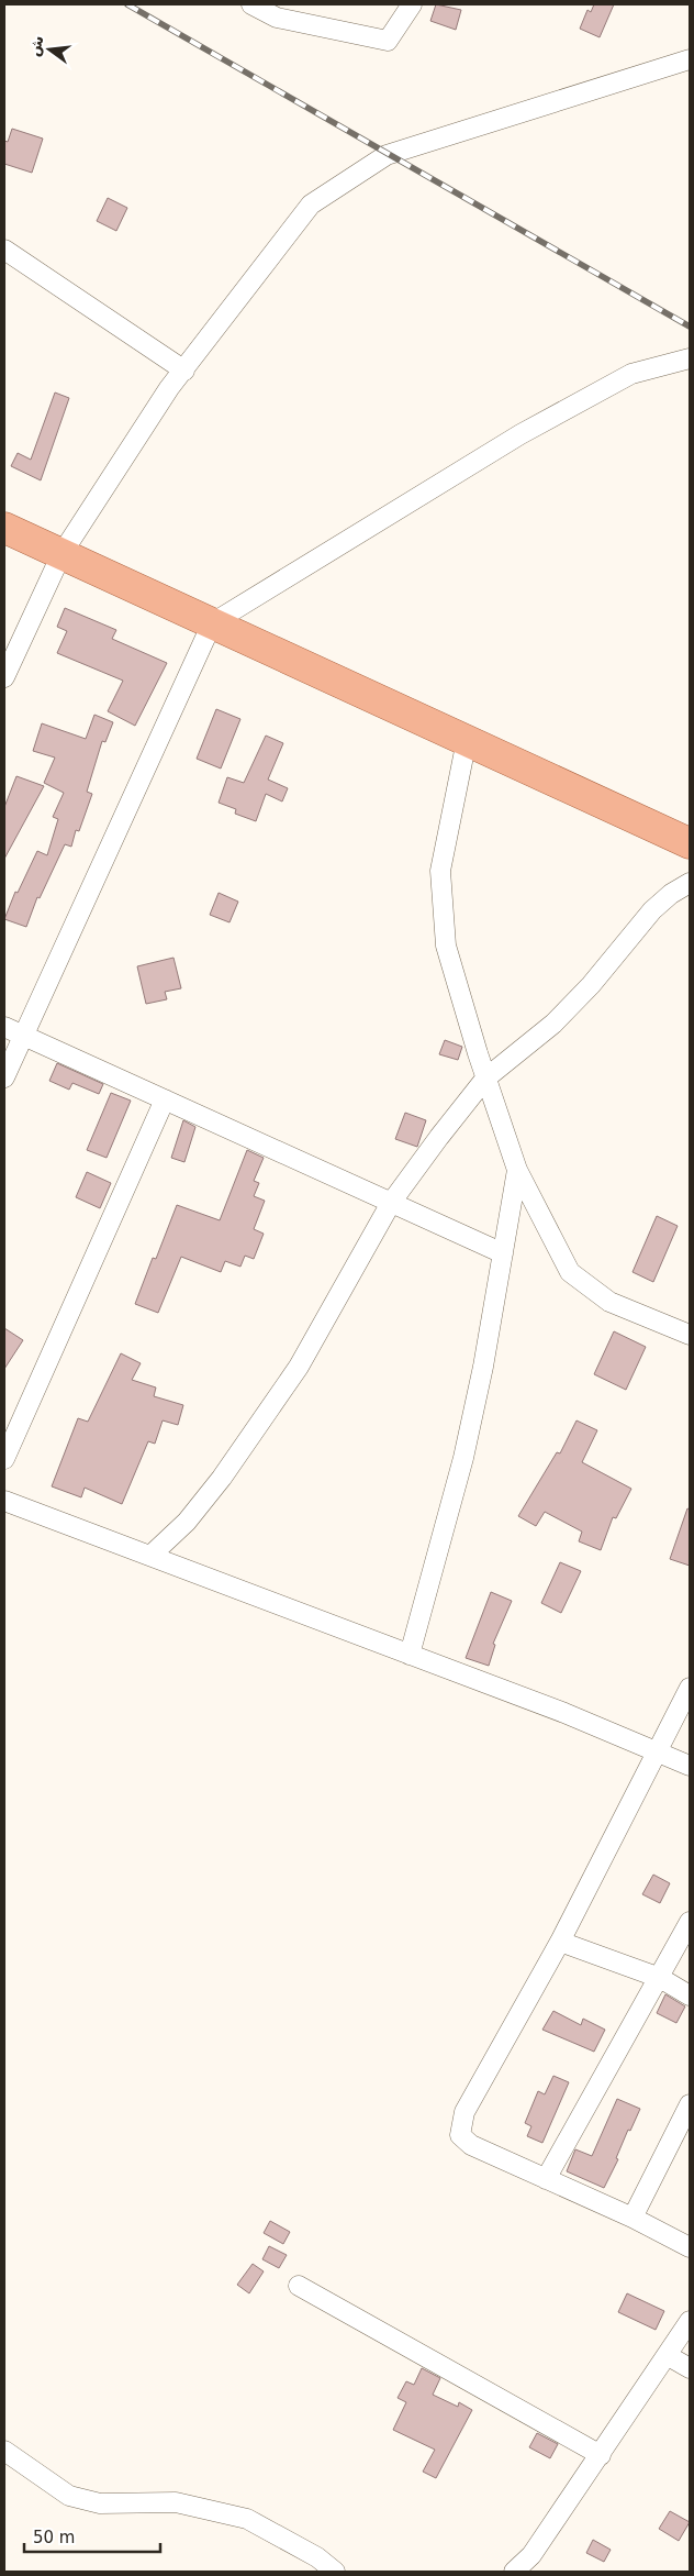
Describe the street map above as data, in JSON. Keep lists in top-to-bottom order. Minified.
{"scale_bar":"50 m","north":"left"}
